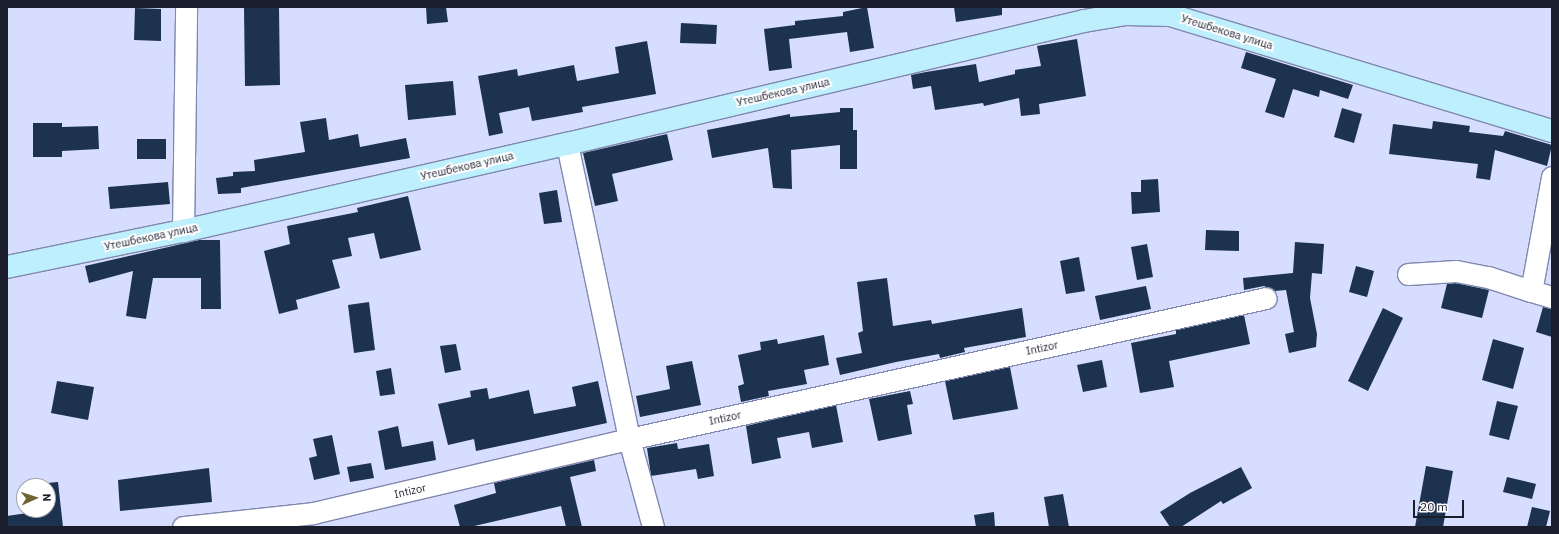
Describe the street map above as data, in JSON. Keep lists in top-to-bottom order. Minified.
{"streets":{"main road":["Утешбекова улица"],"street":["Intizor"]},"scale_bar":"20 m","north":"right"}
